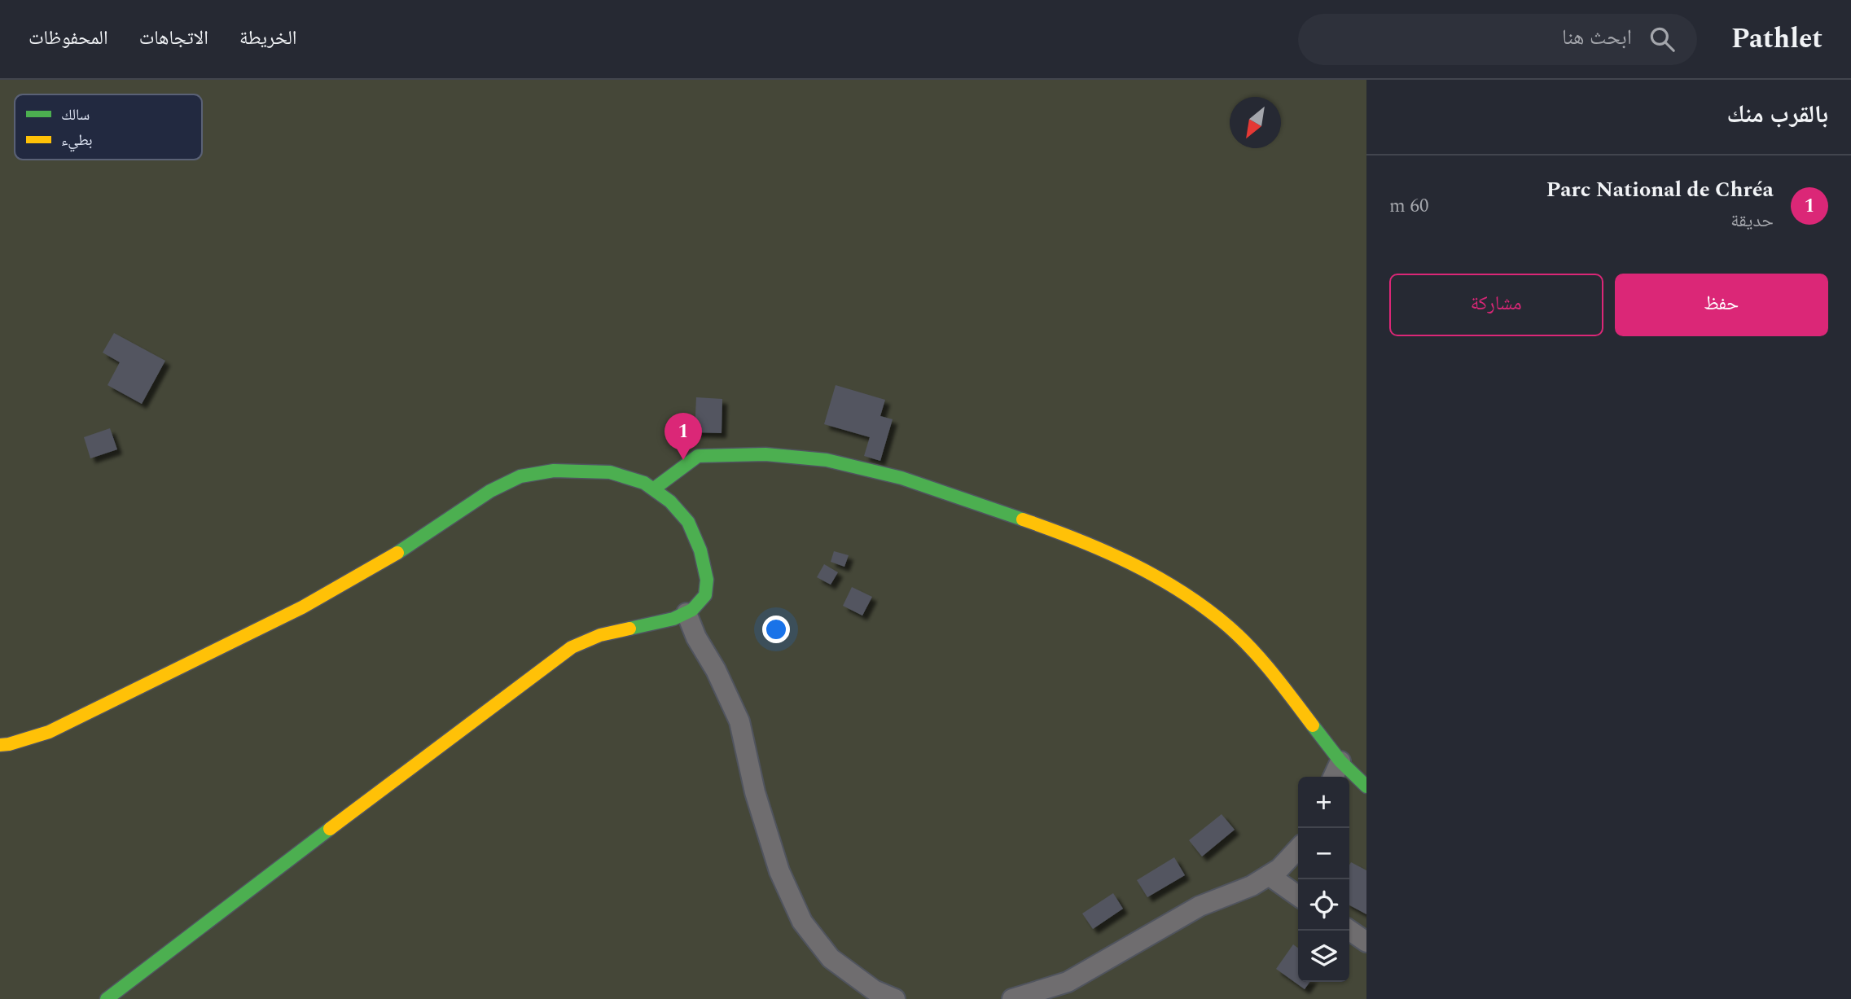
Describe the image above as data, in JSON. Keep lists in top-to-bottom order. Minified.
{"legend":["سالك","بطيء"],"north":"bottom left","page":{"header":"Pathlet","search":"ابحث هنا","nav":["الخريطة","الاتجاهات","المحفوظات"],"heading":"بالقرب منك","list":[{"mark":"1","name":"Parc National de Chréa","note":"حديقة","value":"60 m"}],"buttons":["حفظ","مشاركة"],"pins":"1","map_buttons":["+","−"]}}
